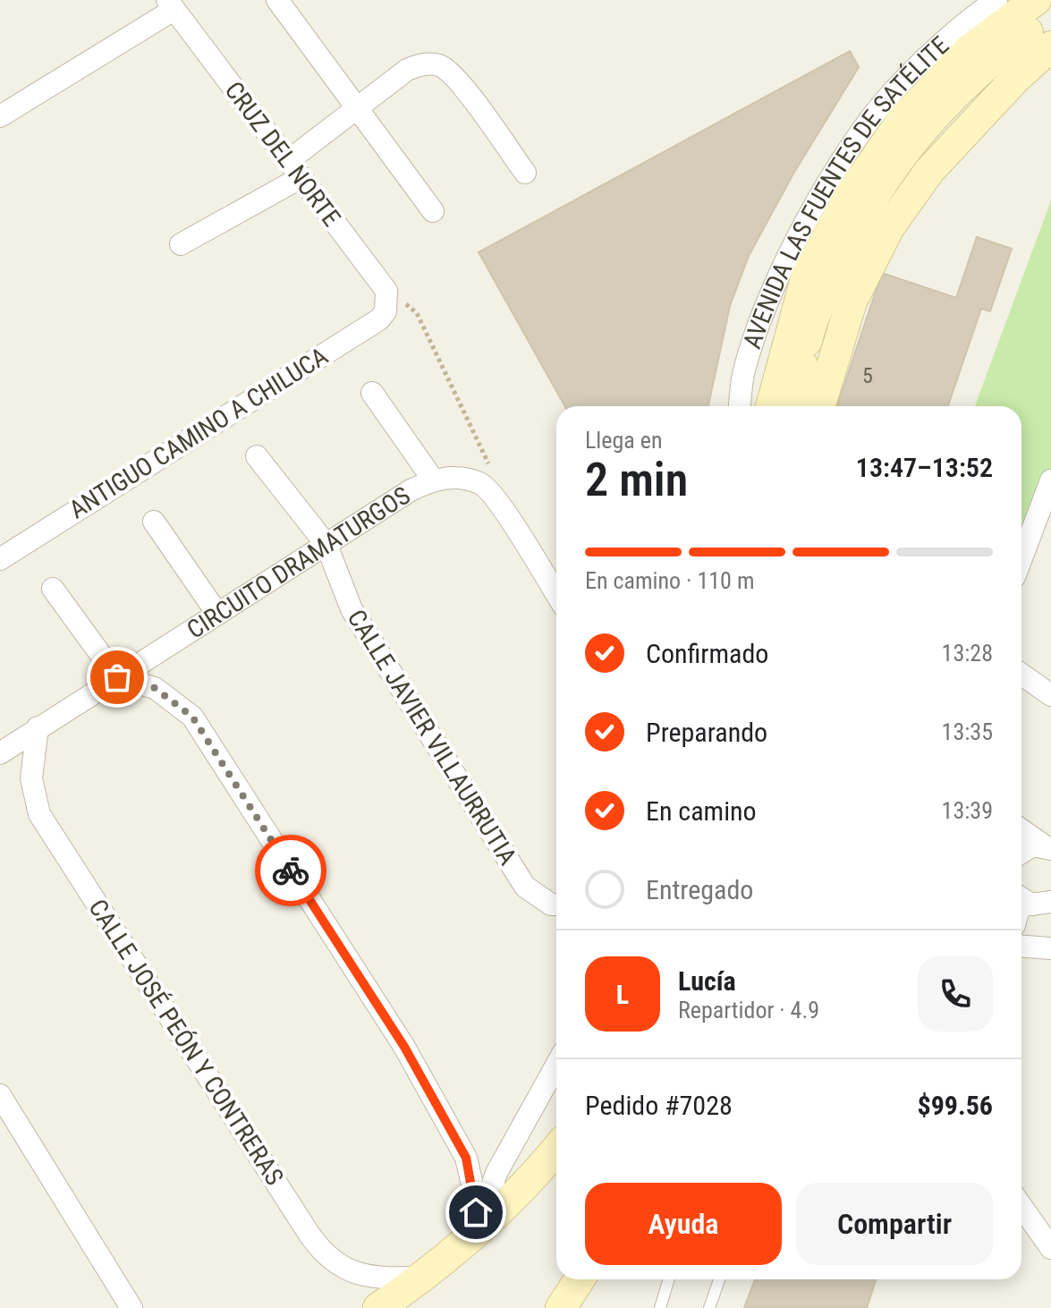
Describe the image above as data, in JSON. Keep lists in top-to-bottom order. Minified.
{"streets":{"main road":["AVENIDA LAS FUENTES DE SATÉLITE"],"street":["CRUZ DEL NORTE","ANTIGUO CAMINO A CHILUCA","CIRCUITO DRAMATURGOS","CALLE JAVIER VILLAURRUTIA","CALLE JOSÉ PEÓN Y CONTRERAS"]},"crossings":[["CRUZ DEL NORTE","ANTIGUO CAMINO A CHILUCA"],["CIRCUITO DRAMATURGOS","CALLE JAVIER VILLAURRUTIA"],["CIRCUITO DRAMATURGOS","CALLE JOSÉ PEÓN Y CONTRERAS"]],"house_numbers":["5"],"page":{"heading":["2 min","Llega en","13:47–13:52"],"panel":["Lucía","Repartidor · 4.9","Pedido #7028","$99.56"],"bar":"En camino · 110 m","list":[["Confirmado","13:28"],["Preparando","13:35"],["En camino","13:39"],"Entregado"],"round":"L","buttons":["Ayuda","Compartir"]}}
